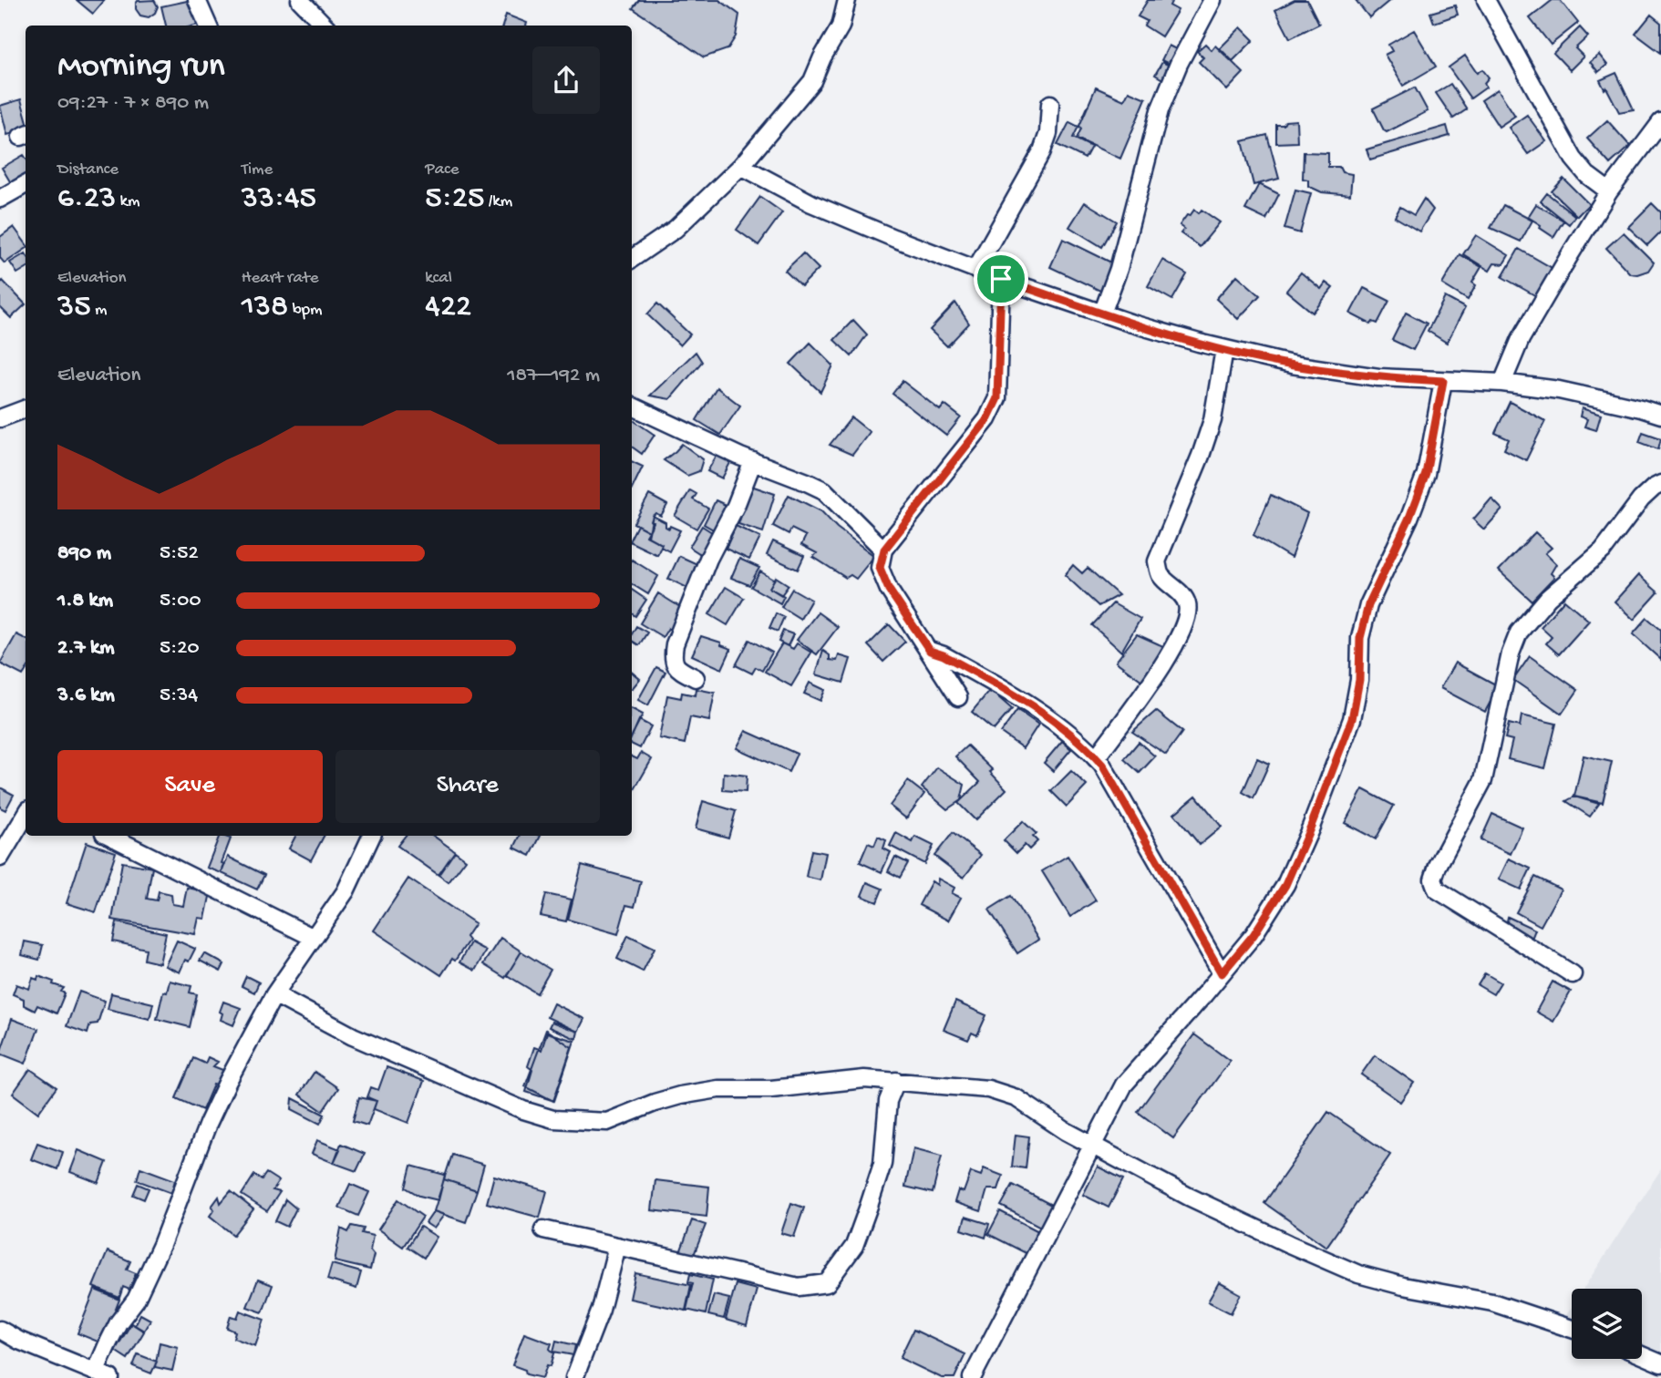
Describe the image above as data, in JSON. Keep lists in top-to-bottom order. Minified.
{"page":{"heading":["Morning run","09:27 · 7 × 890 m"],"stats":[["Distance","6.23 km"],["Time","33:45"],["Pace","5:25 /km"],["Elevation","35 m"],["Heart rate","138 bpm"],["kcal","422"]],"chart":["Elevation","187–192 m"],"list":[{"name":"890 m","note":"5:52"},{"name":"1.8 km","note":"5:00"},{"name":"2.7 km","note":"5:20"},{"name":"3.6 km","note":"5:34"}],"buttons":["Save","Share"]}}
